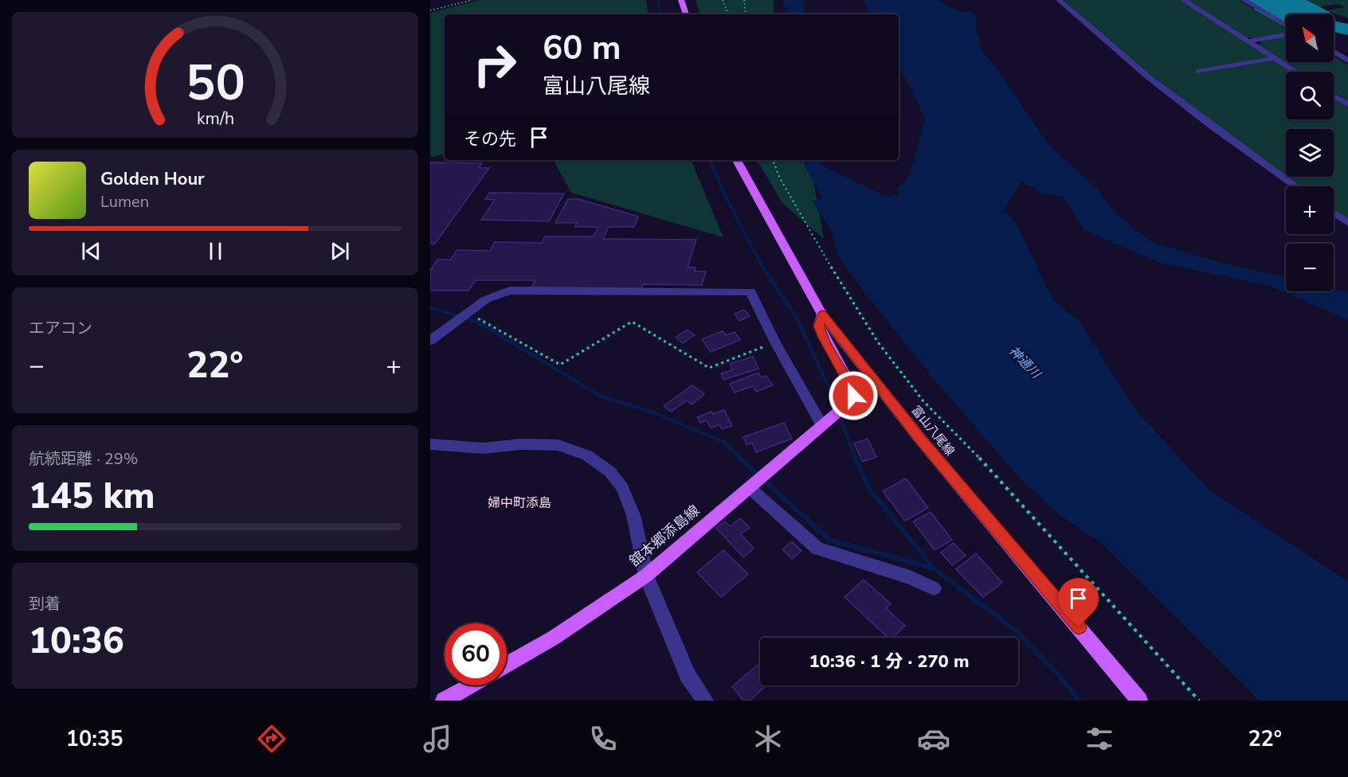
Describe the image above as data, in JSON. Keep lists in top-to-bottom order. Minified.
{"streets":{"main road":["富山八尾線","舘本郷添島線"]},"districts":["婦中町添島"],"water":["神通川"],"north":"top left","page":{"map_buttons":["+","−"],"turn":["60 m","富山八尾線"],"then":"その先","song":["Golden Hour","Lumen"],"tile":["エアコン",["航続距離 · 29%","145 km"],["到着","10:36"]],"heat":["−","22°","+"],"limit":"60","trip":"10:36 · 1 分 · 270 m","tabs":["10:35","22°"],"gauge":["50","km/h"]}}
